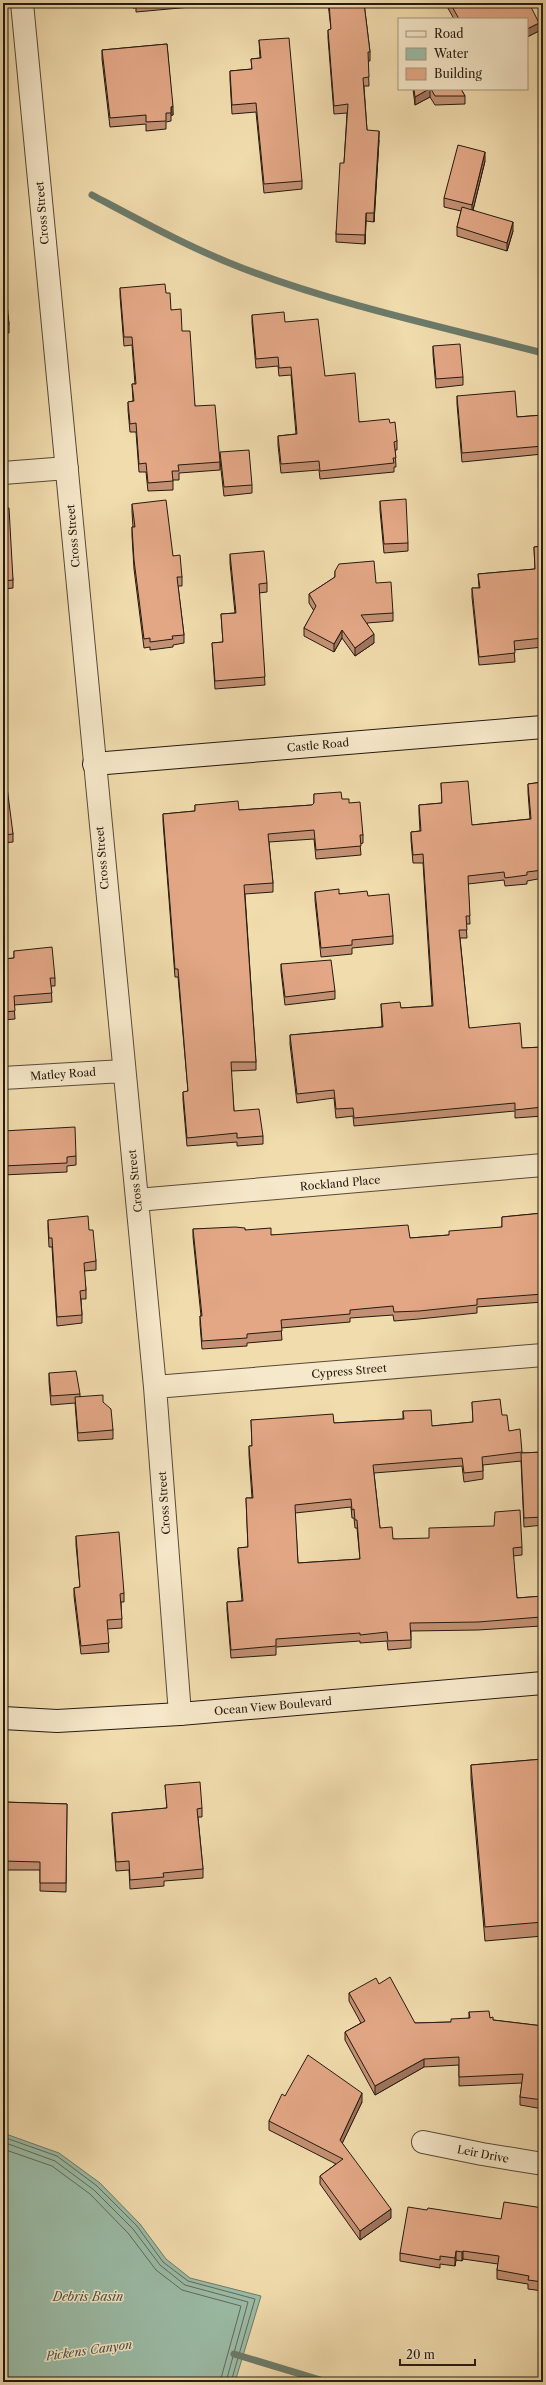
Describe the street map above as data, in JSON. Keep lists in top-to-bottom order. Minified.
{"streets":{"street":["Cross Street","Castle Road","Matley Road","Rockland Place","Cypress Street","Ocean View Boulevard","Leir Drive"]},"crossings":[["Cross Street","Castle Road"],["Cross Street","Matley Road"],["Cross Street","Rockland Place"],["Cross Street","Cypress Street"],["Cross Street","Ocean View Boulevard"]],"water":["Debris Basin","Pickens Canyon"],"legend":["Road","Water","Building"],"scale_bar":"20 m"}
